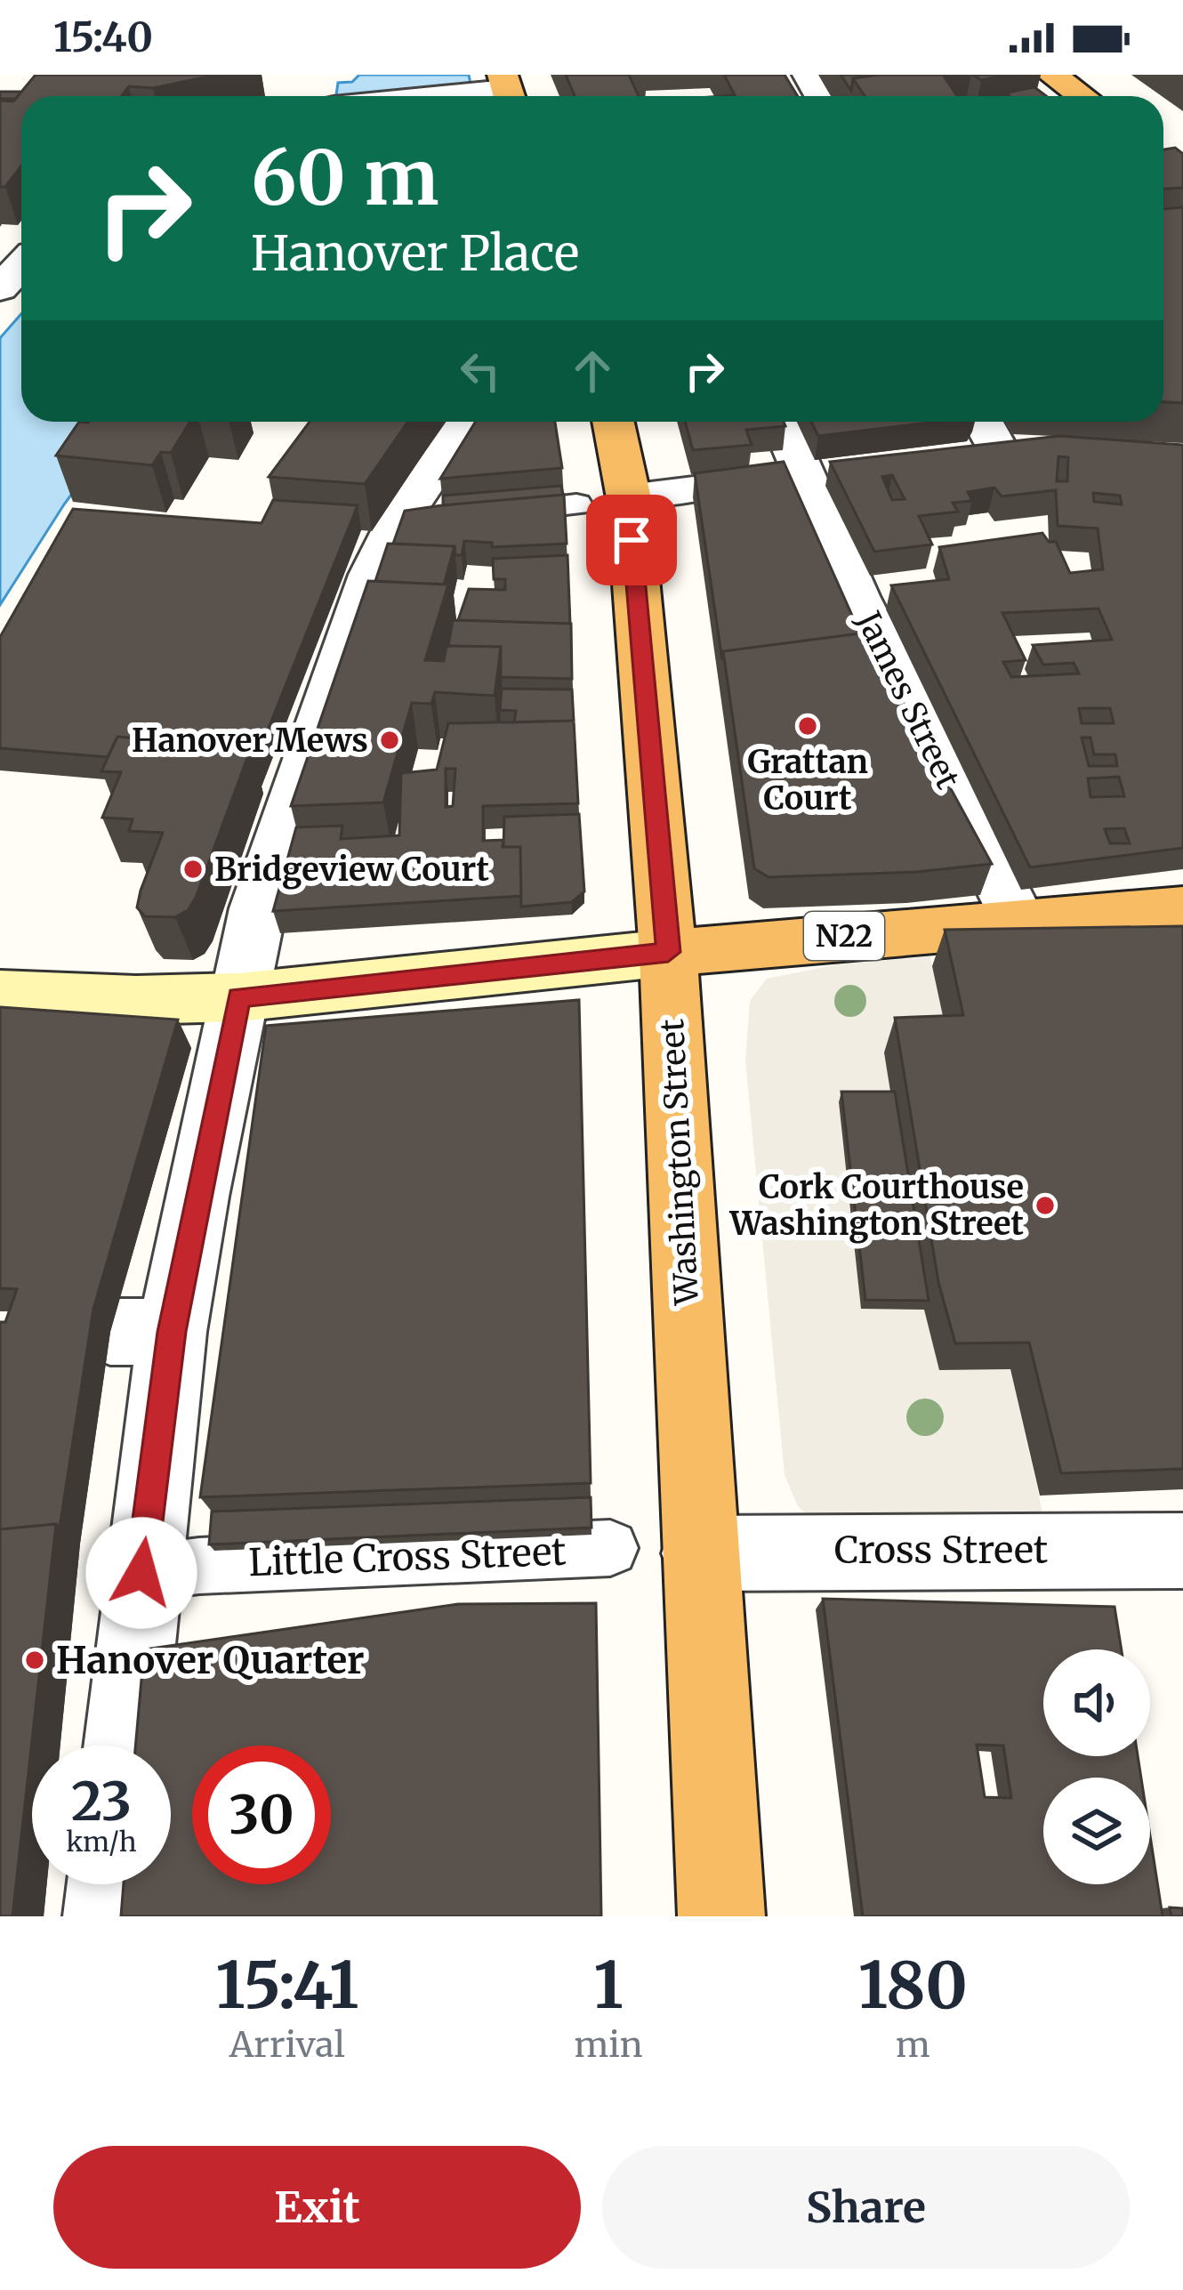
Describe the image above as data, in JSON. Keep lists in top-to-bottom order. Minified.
{"streets":{"highway":["N22","Washington Street"],"street":["James Street","Cross Street","Little Cross Street"]},"crossings":[["James Street","N22"],["N22","Washington Street"],["Washington Street","Cross Street"]],"places":["Grattan Court","Hanover Mews","Bridgeview Court","Cork Courthouse Washington Street","Hanover Quarter"],"page":{"status":"15:40","turn":["60 m","Hanover Place"],"speed":"23 km/h","limit":"30","eta":["15:41","Arrival","1","min","180","m"],"buttons":["Exit","Share"]}}
